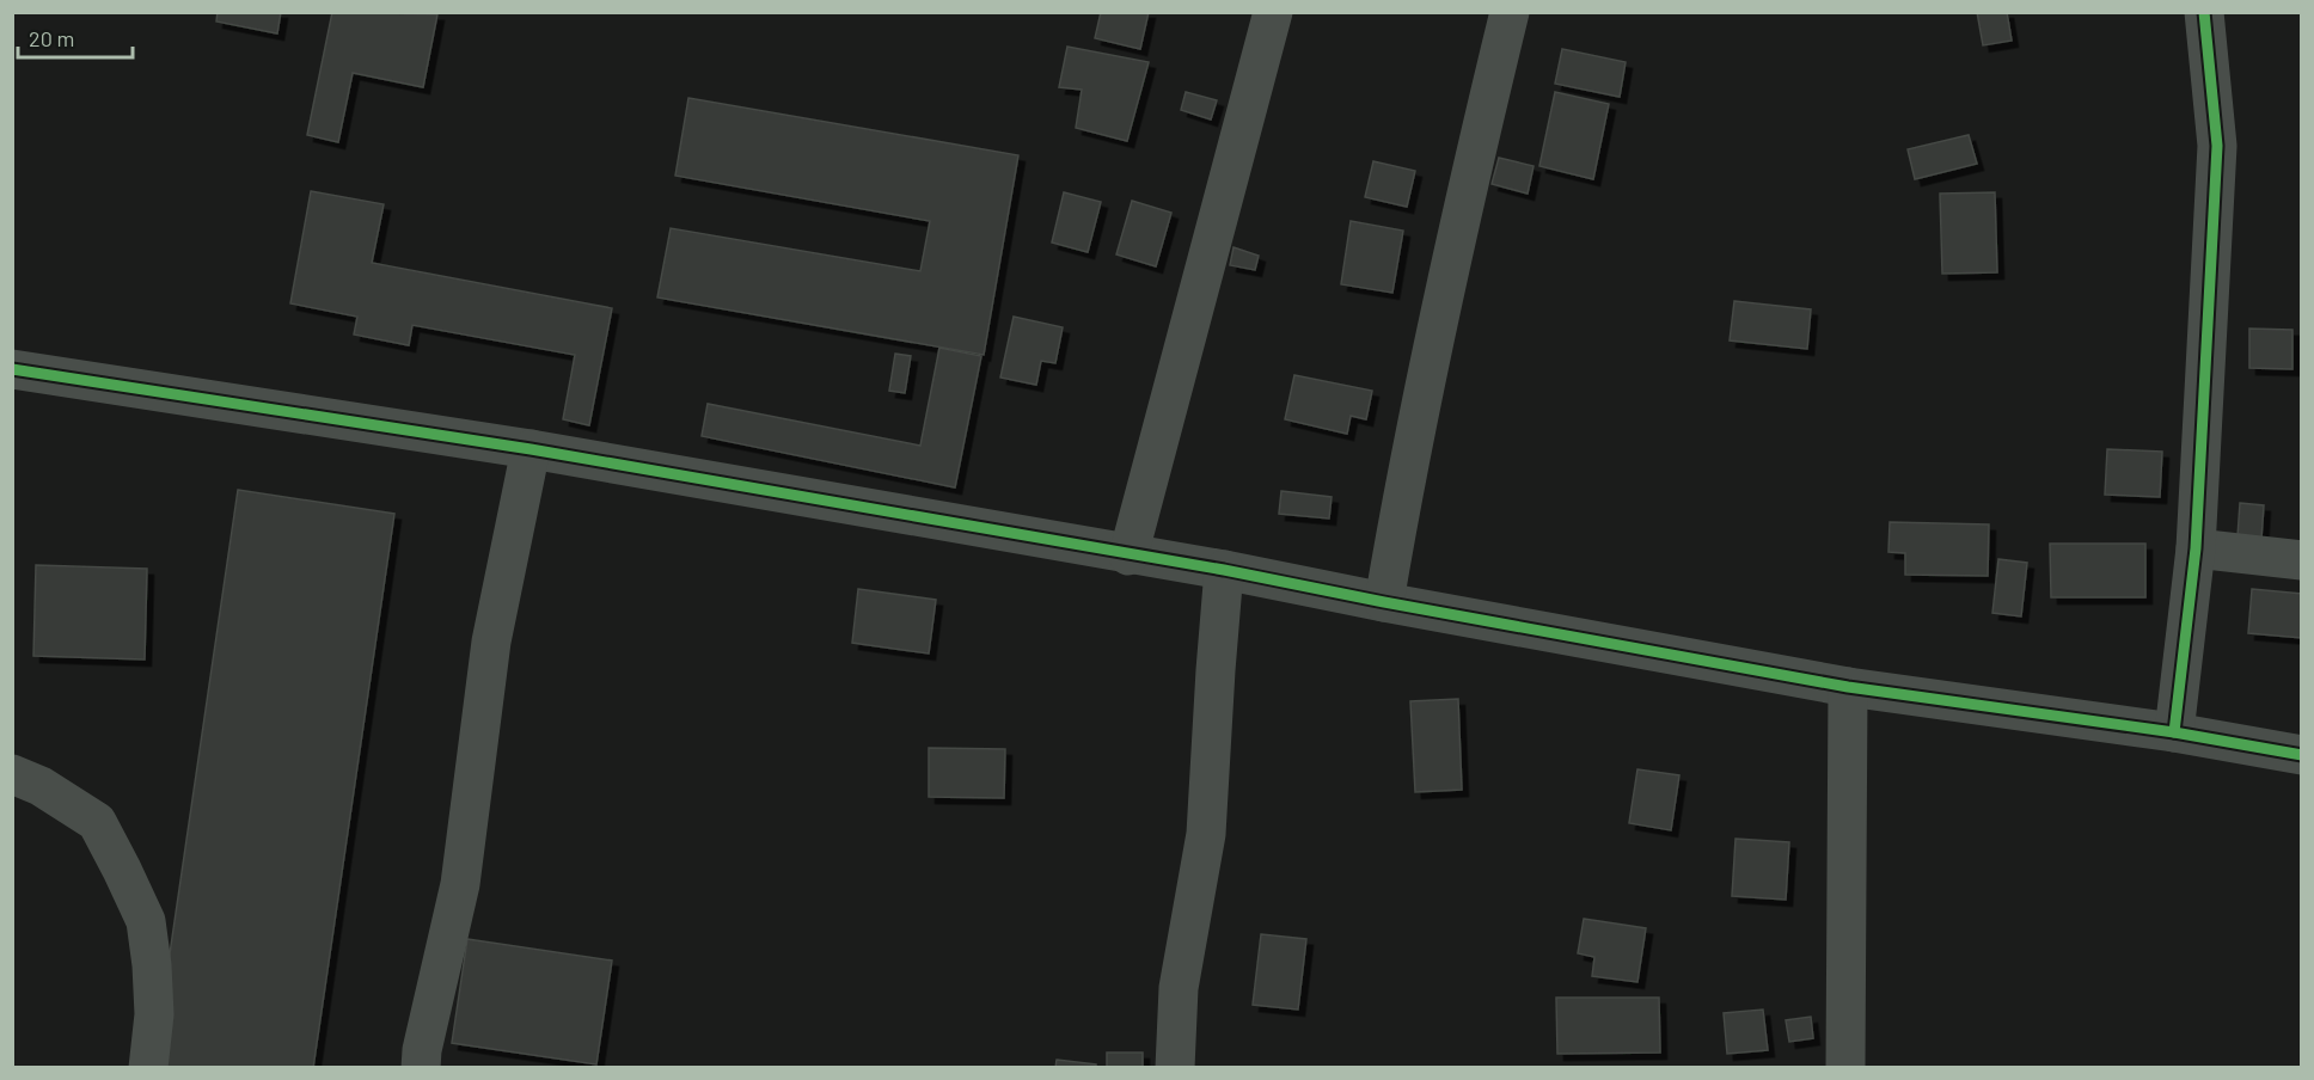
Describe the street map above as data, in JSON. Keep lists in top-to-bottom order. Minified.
{"scale_bar":"20 m"}
